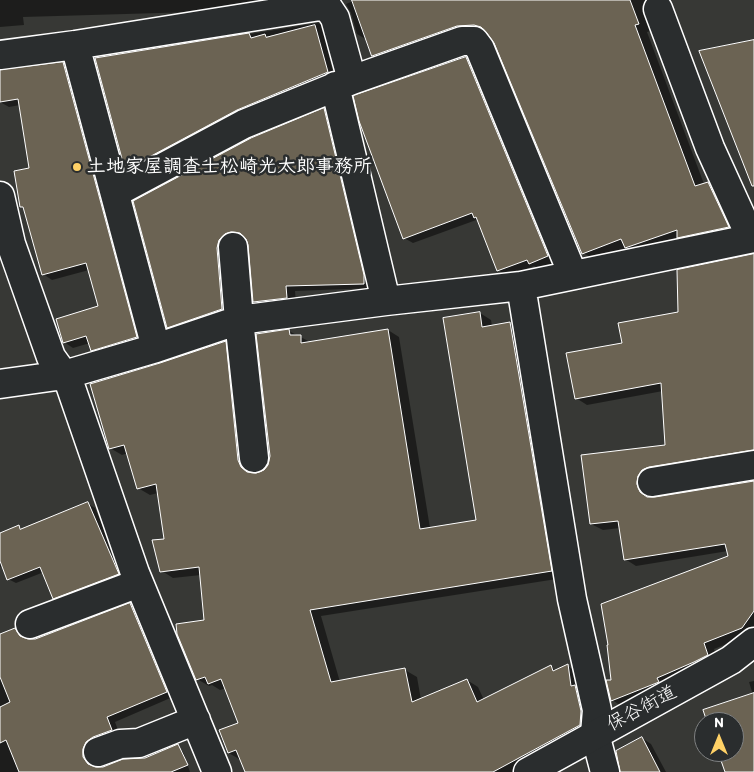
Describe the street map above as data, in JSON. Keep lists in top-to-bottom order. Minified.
{"streets":{"street":["保谷街道"]},"places":["土地家屋調査士松崎光太郎事務所"],"north":"top"}
